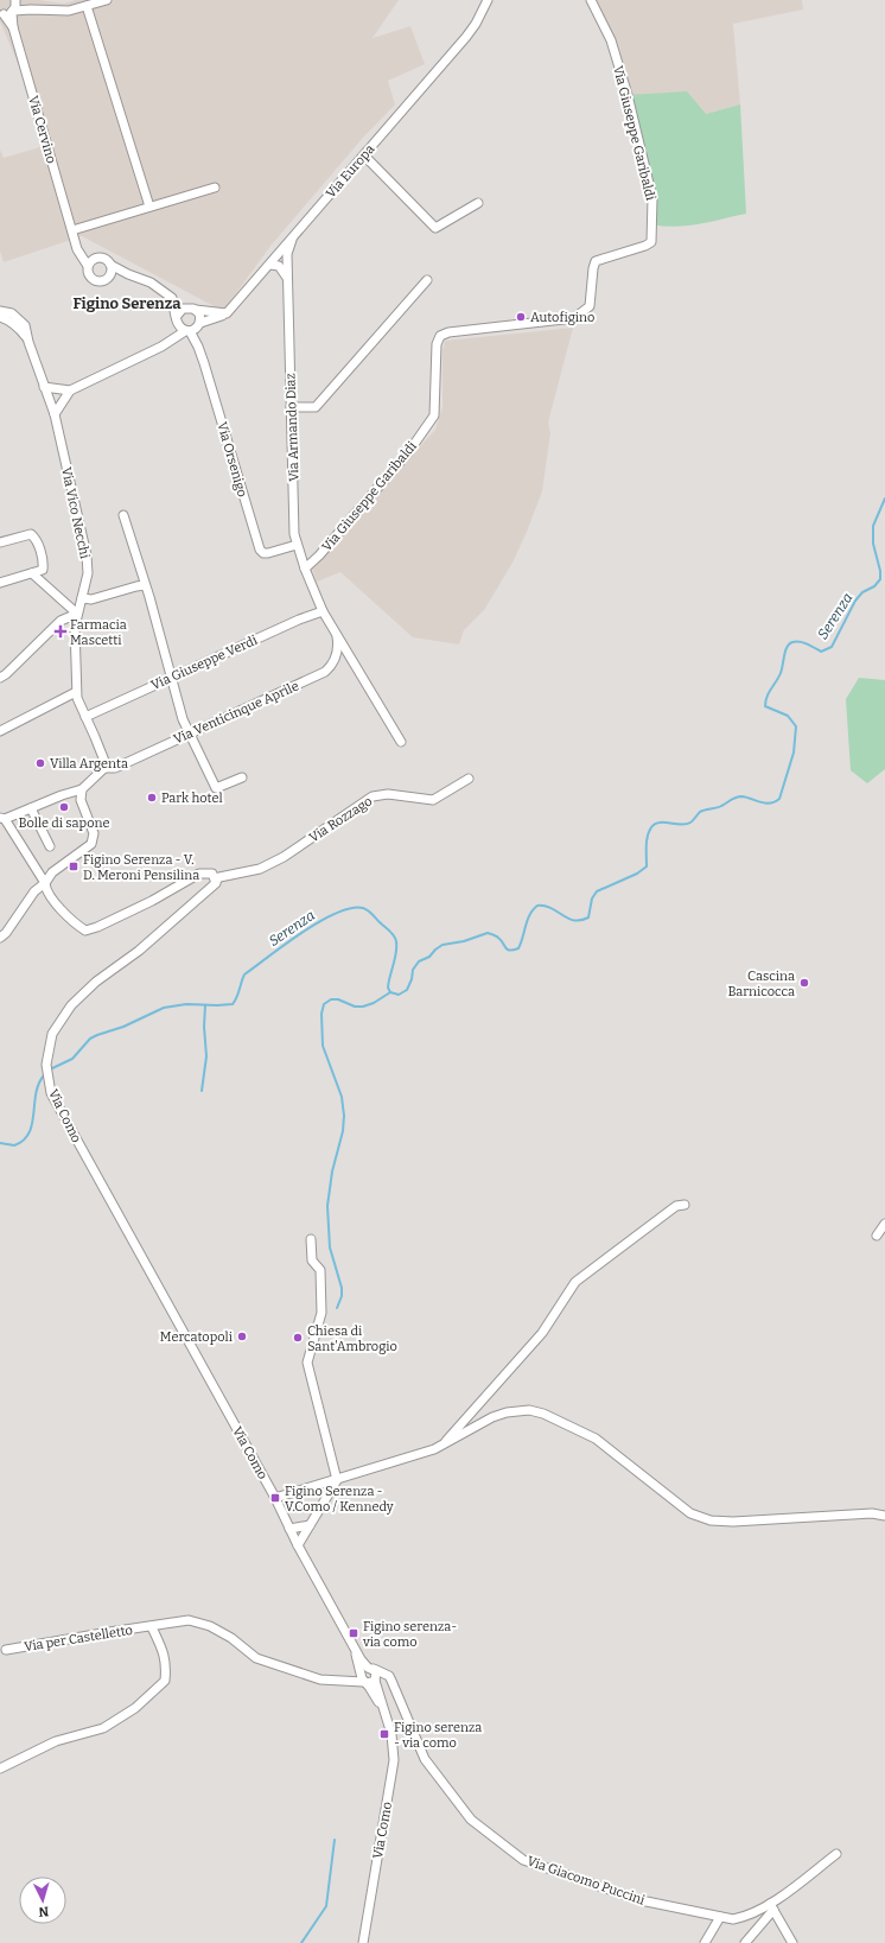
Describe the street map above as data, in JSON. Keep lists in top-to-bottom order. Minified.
{"streets":{"street":["Via Cervino","Via Giuseppe Garibaldi","Via Europa","Via Armando Diaz","Via Orsenigo","Via Vico Necchi","Via Giuseppe Verdi","Via Venticinque Aprile","Via Rozzago","Via Como","Via per Castelletto","Via Giacomo Puccini"]},"crossings":[["Via Cervino","Via Orsenigo"],["Via Giuseppe Garibaldi","Via Armando Diaz"],["Via Europa","Via Armando Diaz"],["Via Armando Diaz","Via Orsenigo"],["Via Armando Diaz","Via Giuseppe Verdi"],["Via Armando Diaz","Via Venticinque Aprile"],["Via Vico Necchi","Via Giuseppe Verdi"],["Via Vico Necchi","Via Venticinque Aprile"],["Via Rozzago","Via Como"],["Via Como","Via per Castelletto"],["Via Como","Via Giacomo Puccini"],["Via per Castelletto","Via Giacomo Puccini"]],"districts":["Figino Serenza"],"water":["Serenza"],"places":{"other":["Autofigino","Villa Argenta","Park hotel","Bolle di sapone","Cascina Barnicocca","Mercatopoli","Chiesa di Sant'Ambrogio"],"health":["Farmacia Mascetti"],"transit":["Figino Serenza - V. D. Meroni Pensilina","Figino Serenza - V.Como / Kennedy","Figino serenza- via como","Figino serenza - via como"]},"north":"bottom"}
